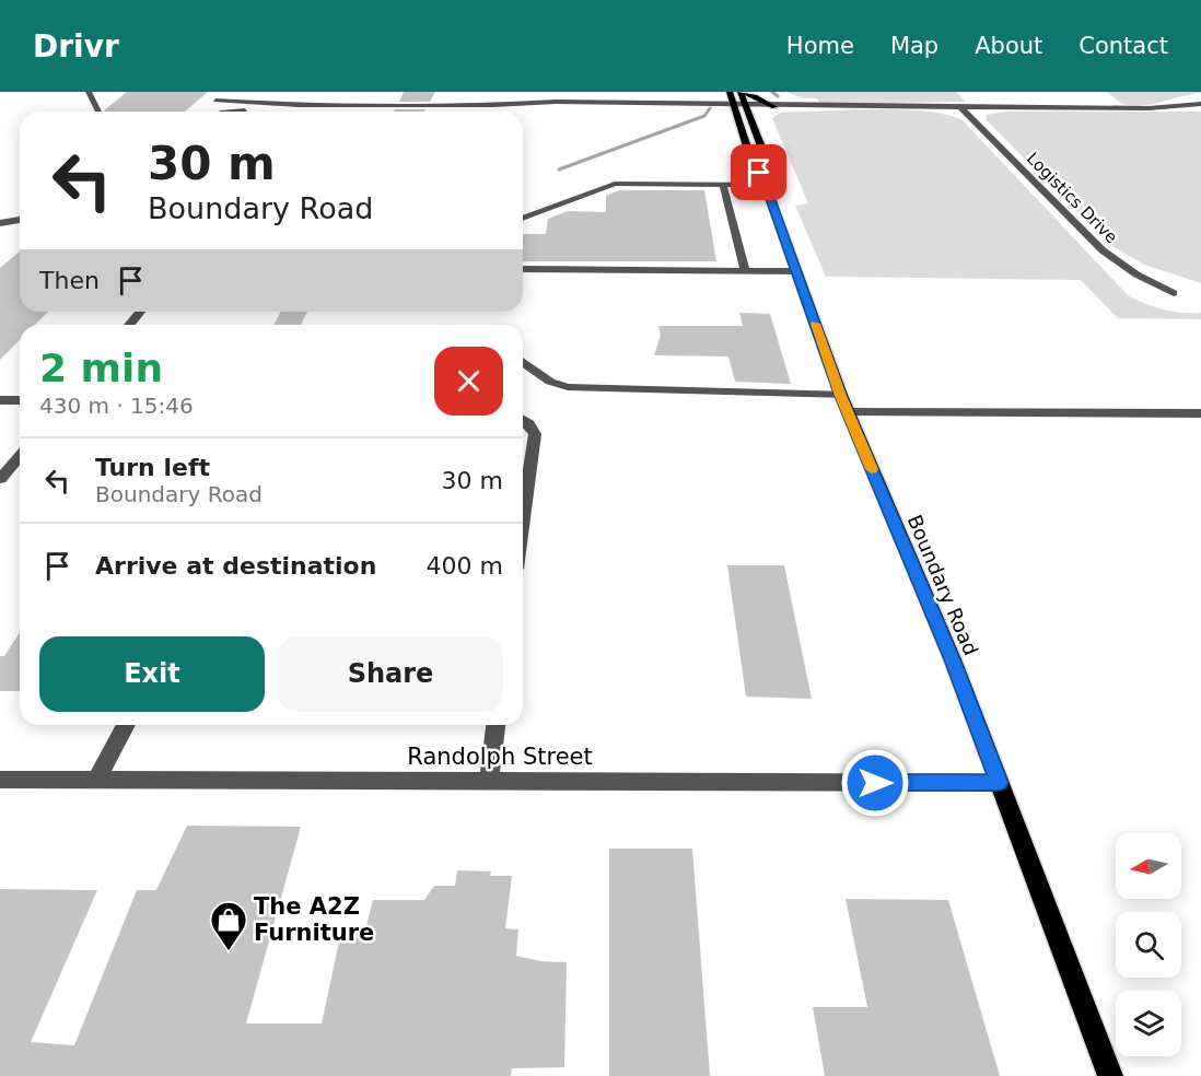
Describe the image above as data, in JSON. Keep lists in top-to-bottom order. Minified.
{"streets":{"main road":["Boundary Road"],"street":["Logistics Drive","Randolph Street"]},"crossings":[["Boundary Road","Randolph Street"]],"places":{"shop":["The A2Z Furniture"]},"north":"left","page":{"header":"Drivr","nav":["Home","Map","About","Contact"],"turn":["30 m","Boundary Road"],"then":"Then","heading":["2 min","430 m · 15:46"],"list":[{"name":"Turn left","note":"Boundary Road","value":"30 m"},{"name":"Arrive at destination","value":"400 m"}],"buttons":["Exit","Share"]}}
